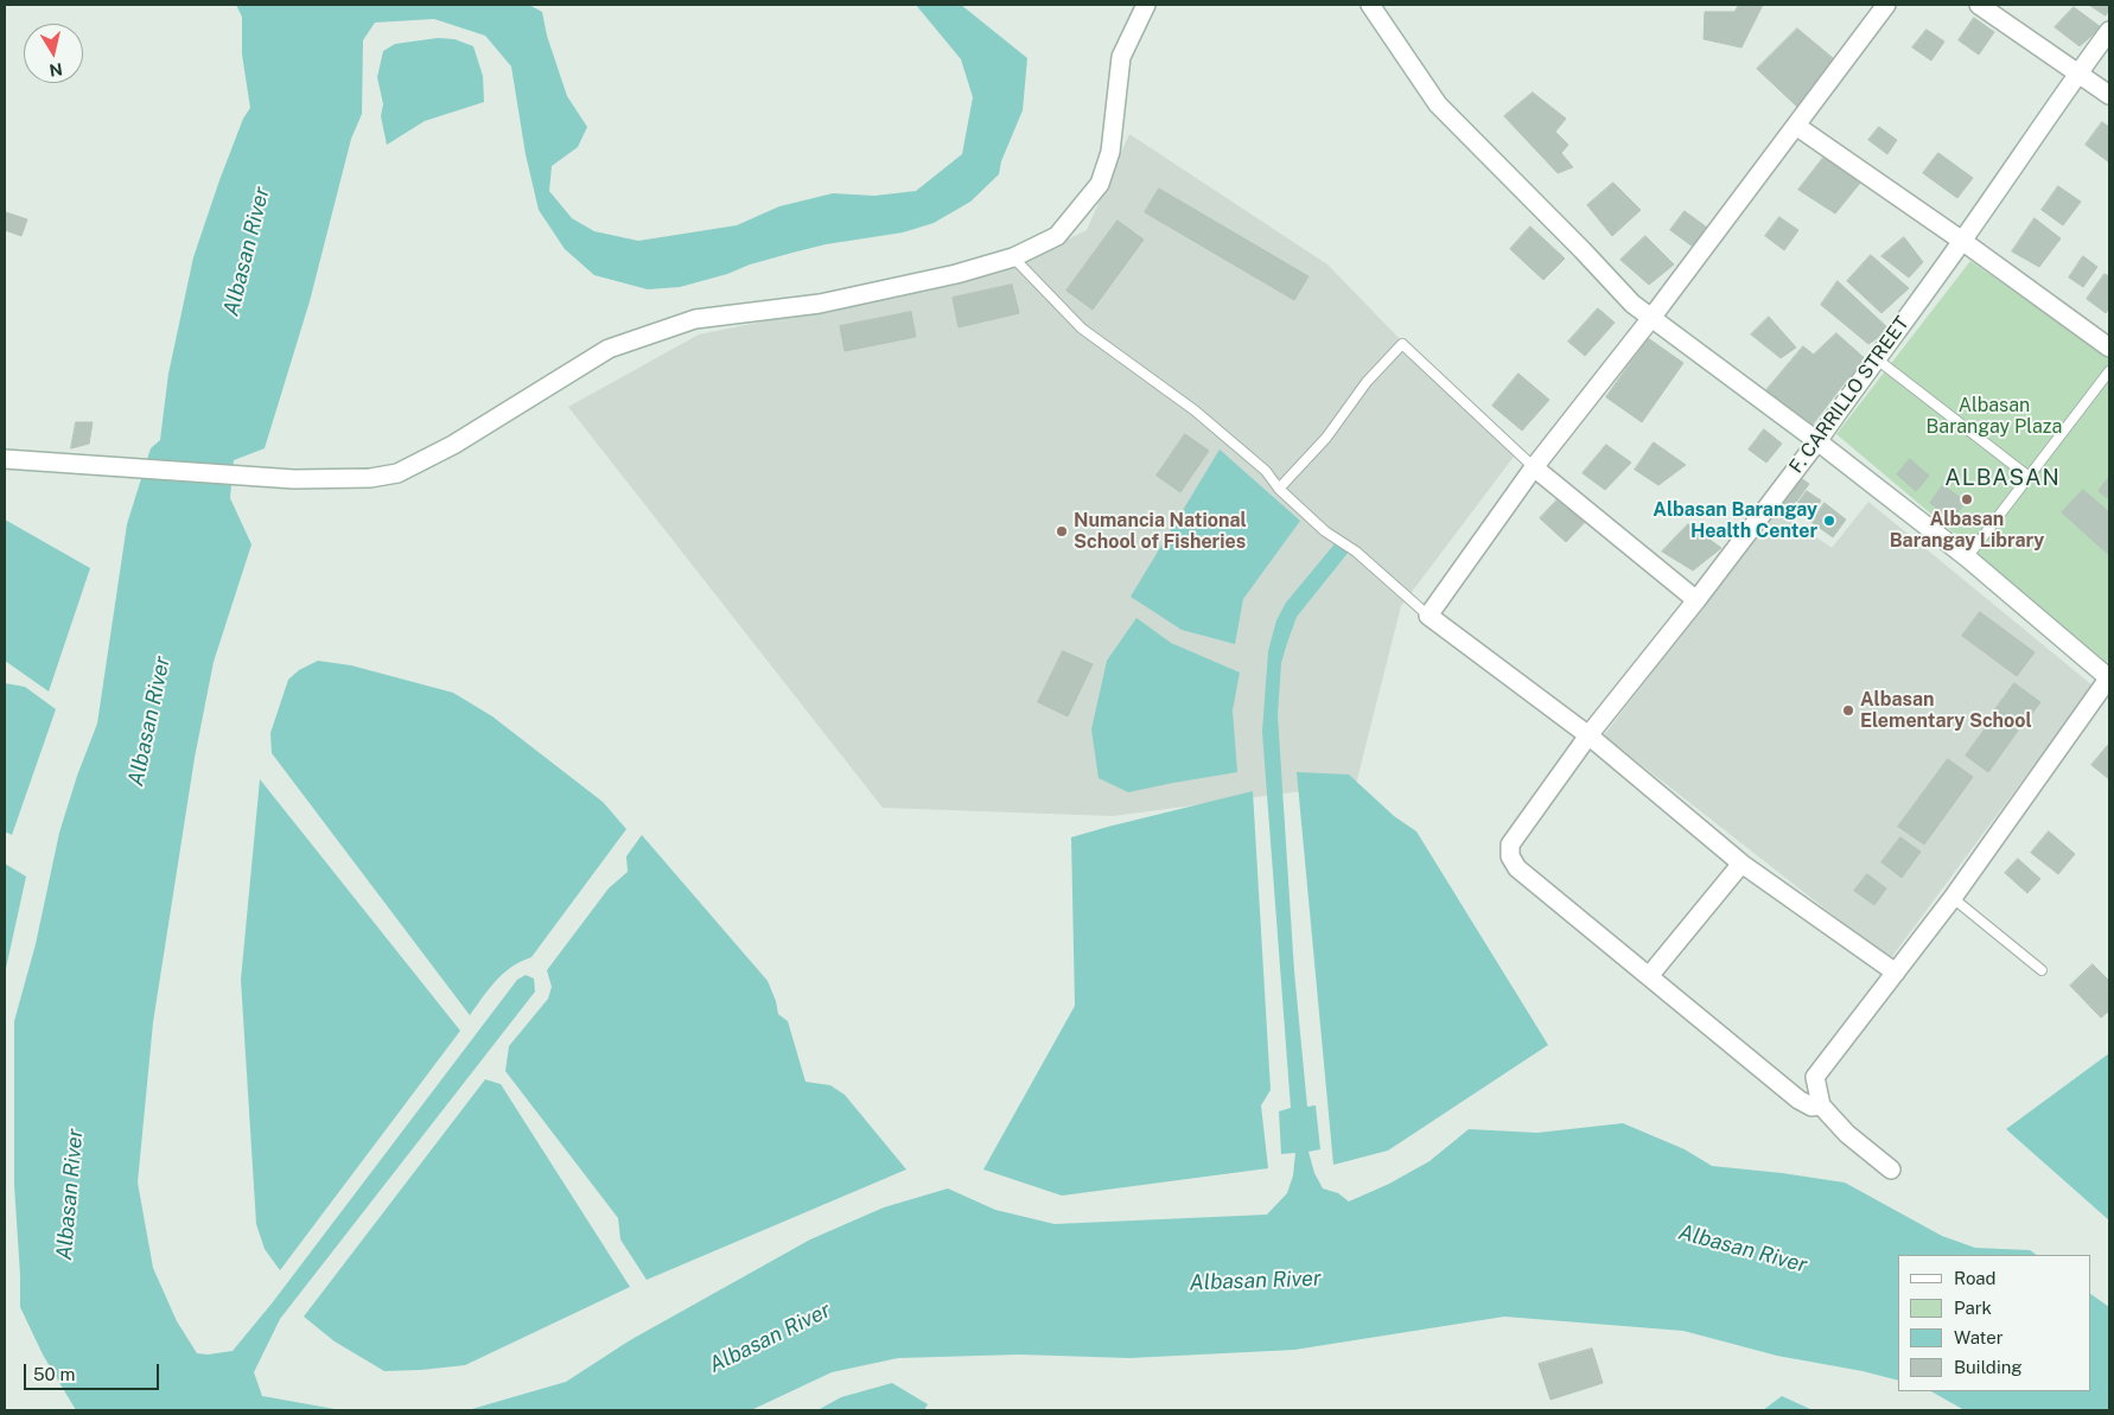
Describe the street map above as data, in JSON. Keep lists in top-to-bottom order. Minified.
{"streets":{"street":["F. CARRILLO STREET"]},"districts":["ALBASAN"],"water":["Albasan River"],"parks":["Albasan Barangay Plaza"],"places":["Albasan Barangay Library","Albasan Barangay Health Center","Numancia National School of Fisheries","Albasan Elementary School"],"legend":["Road","Park","Water","Building"],"scale_bar":"50 m","north":"bottom"}
